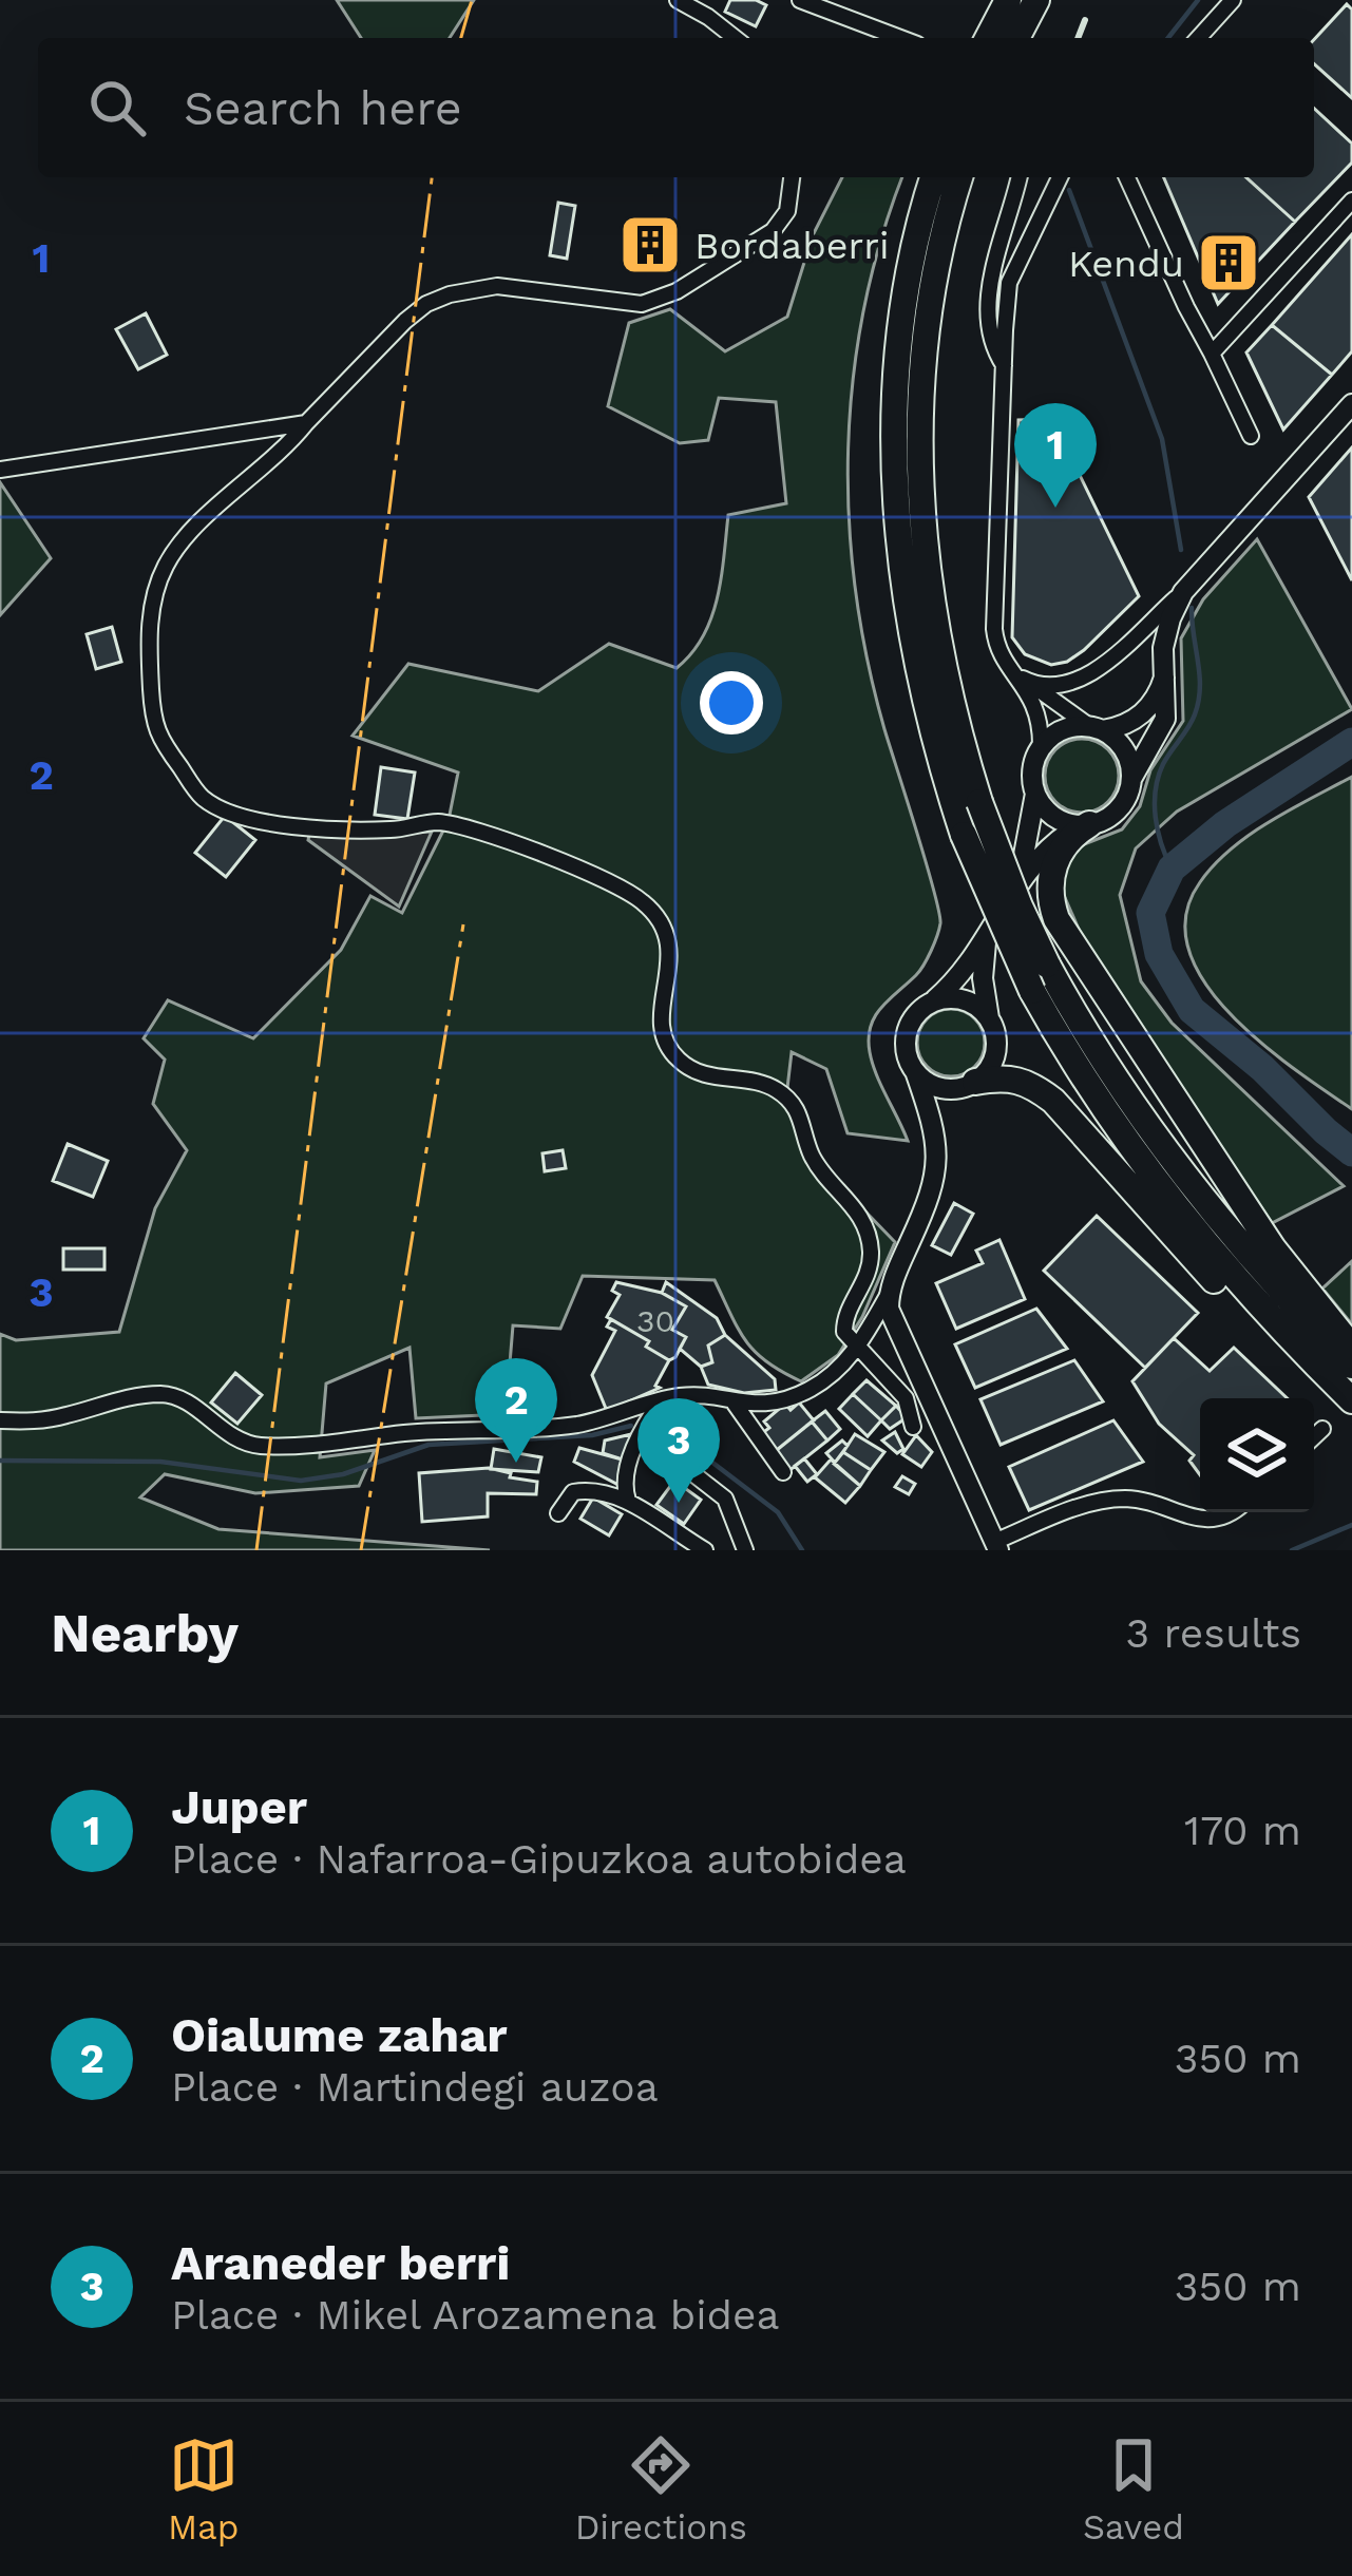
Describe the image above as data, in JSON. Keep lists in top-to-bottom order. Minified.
{"places":{"building":["Bordaberri","Kendu"]},"house_numbers":["30"],"page":{"search":"Search here","pins":["1","2","3"],"heading":["Nearby","3 results"],"list":[{"mark":"1","name":"Juper","note":"Place · Nafarroa-Gipuzkoa autobidea","value":"170 m"},{"mark":"2","name":"Oialume zahar","note":"Place · Martindegi auzoa","value":"350 m"},{"mark":"3","name":"Araneder berri","note":"Place · Mikel Arozamena bidea","value":"350 m"}],"nav":["Map","Directions","Saved"]},"grid":{"rows":["1","2","3"]}}
